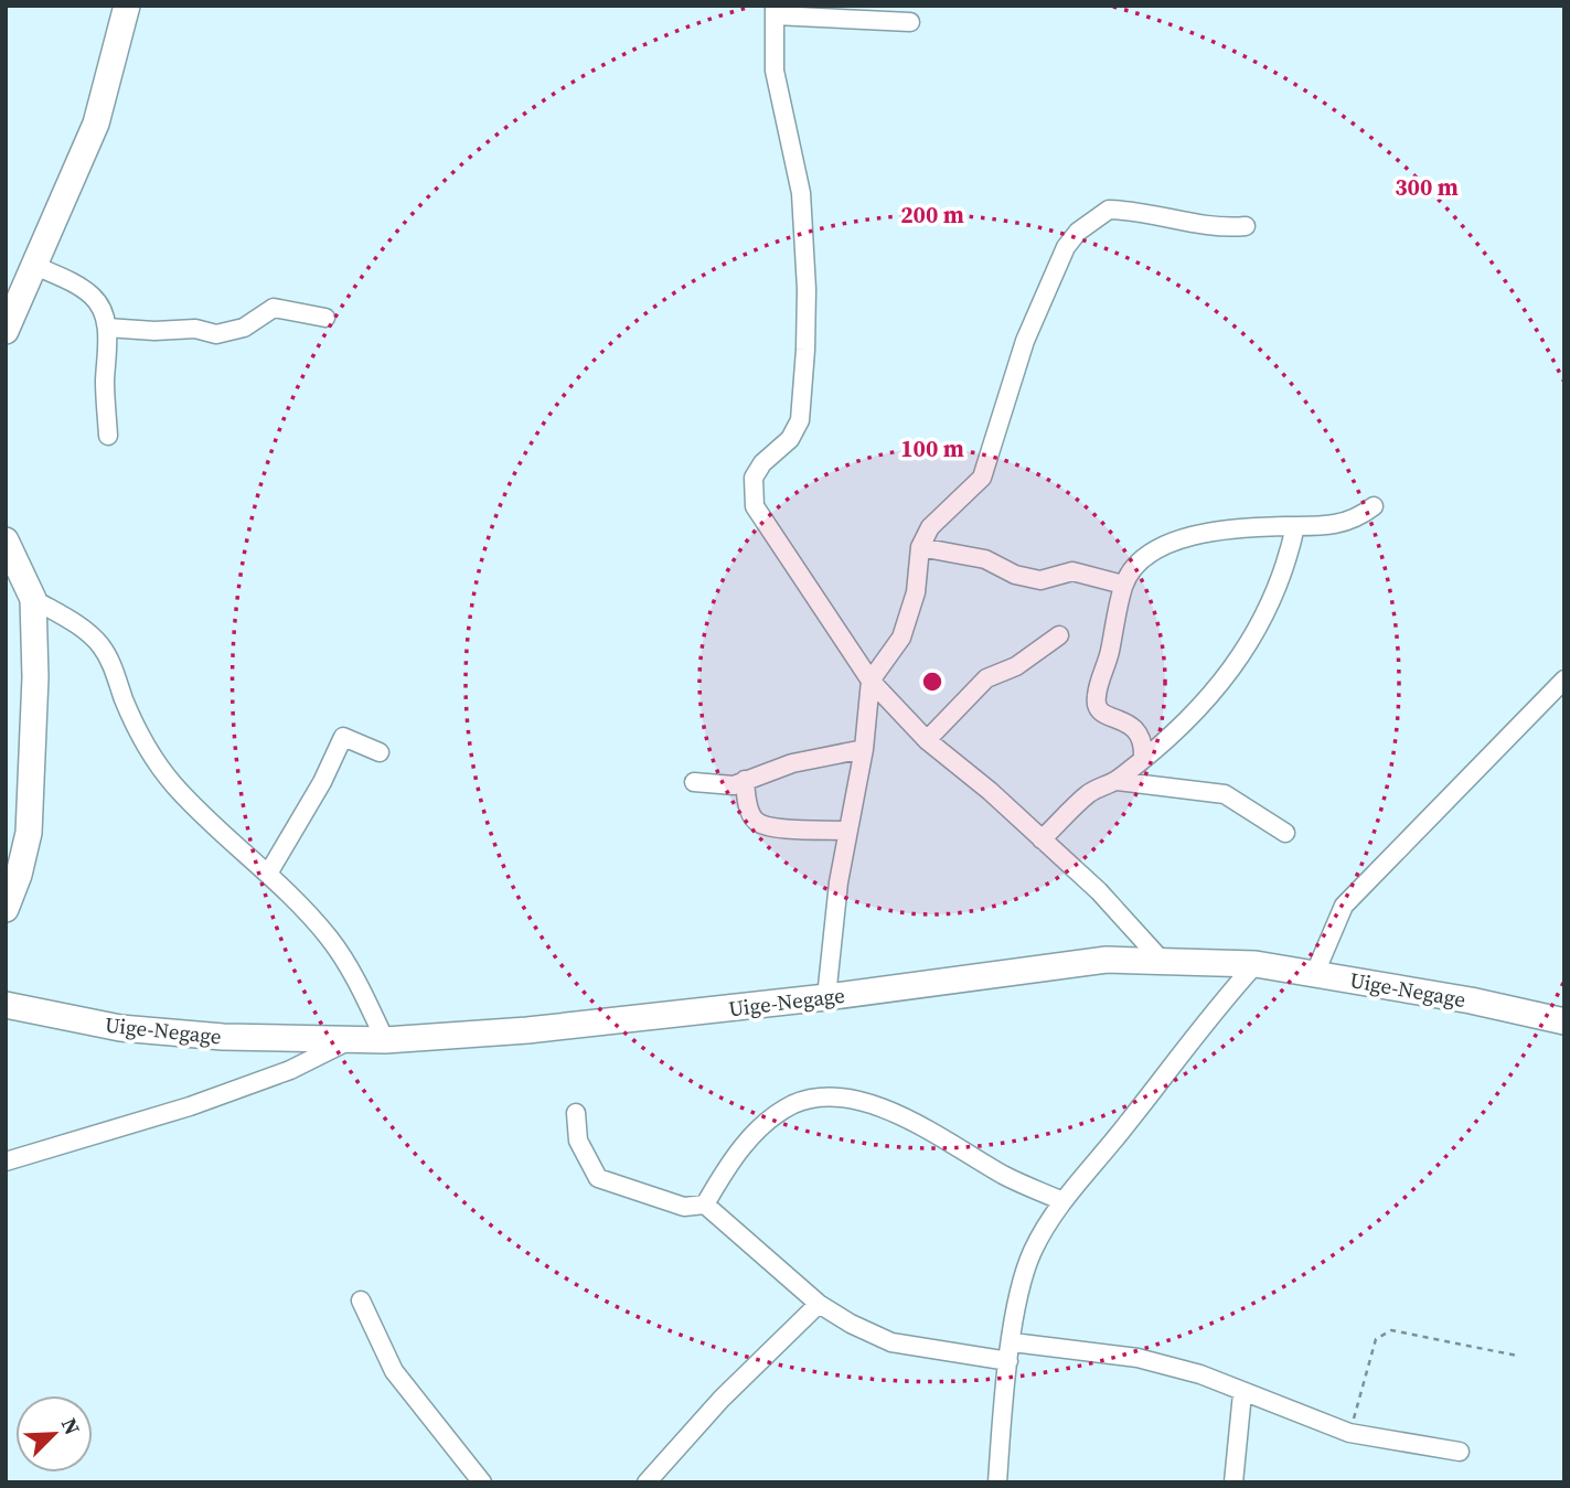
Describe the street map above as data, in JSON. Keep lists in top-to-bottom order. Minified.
{"streets":{"main road":["Uige-Negage"]},"north":"top right","rings":["300 m","200 m","100 m"]}
